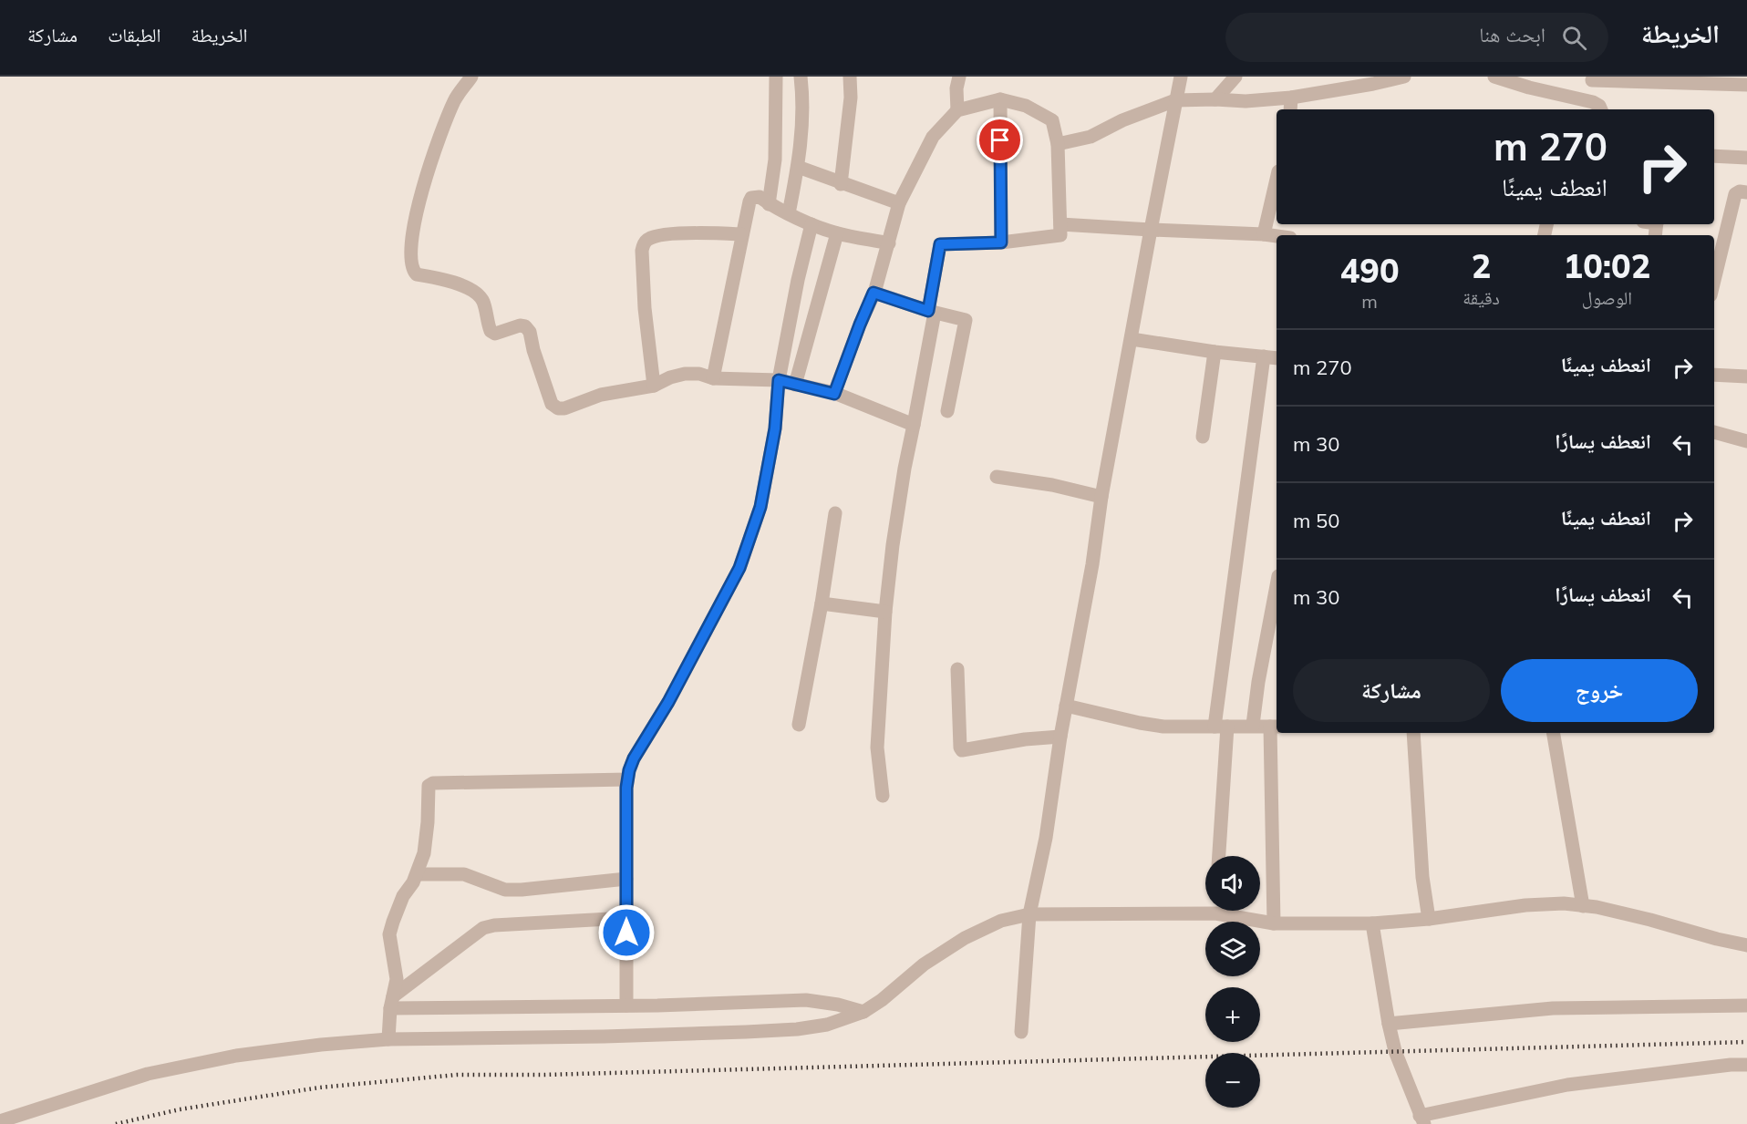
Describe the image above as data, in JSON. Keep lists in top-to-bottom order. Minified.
{"page":{"header":"الخريطة","search":"ابحث هنا","nav":["الخريطة","الطبقات","مشاركة"],"turn":["270 m","انعطف يمينًا"],"eta":["10:02","الوصول","2","دقيقة","490","m"],"list":[{"name":"انعطف يمينًا","value":"270 m"},{"name":"انعطف يسارًا","value":"30 m"},{"name":"انعطف يمينًا","value":"50 m"},{"name":"انعطف يسارًا","value":"30 m"}],"buttons":["خروج","مشاركة"],"map_buttons":["+","−"]}}
